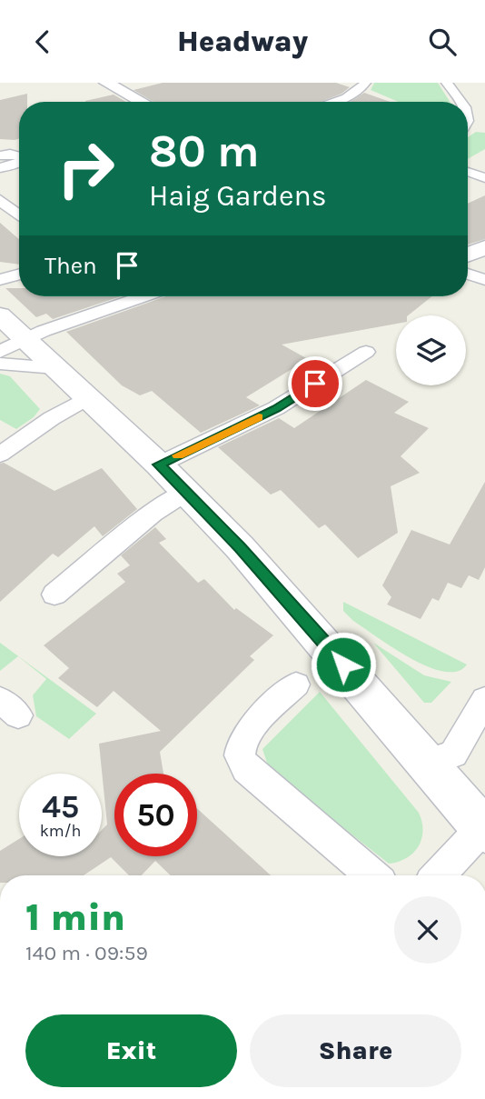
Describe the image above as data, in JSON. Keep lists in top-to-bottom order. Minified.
{"page":{"header":"Headway","turn":["80 m","Haig Gardens"],"then":"Then","speed":"45 km/h","limit":"50","heading":["1 min","140 m · 09:59"],"buttons":["Exit","Share"]}}
